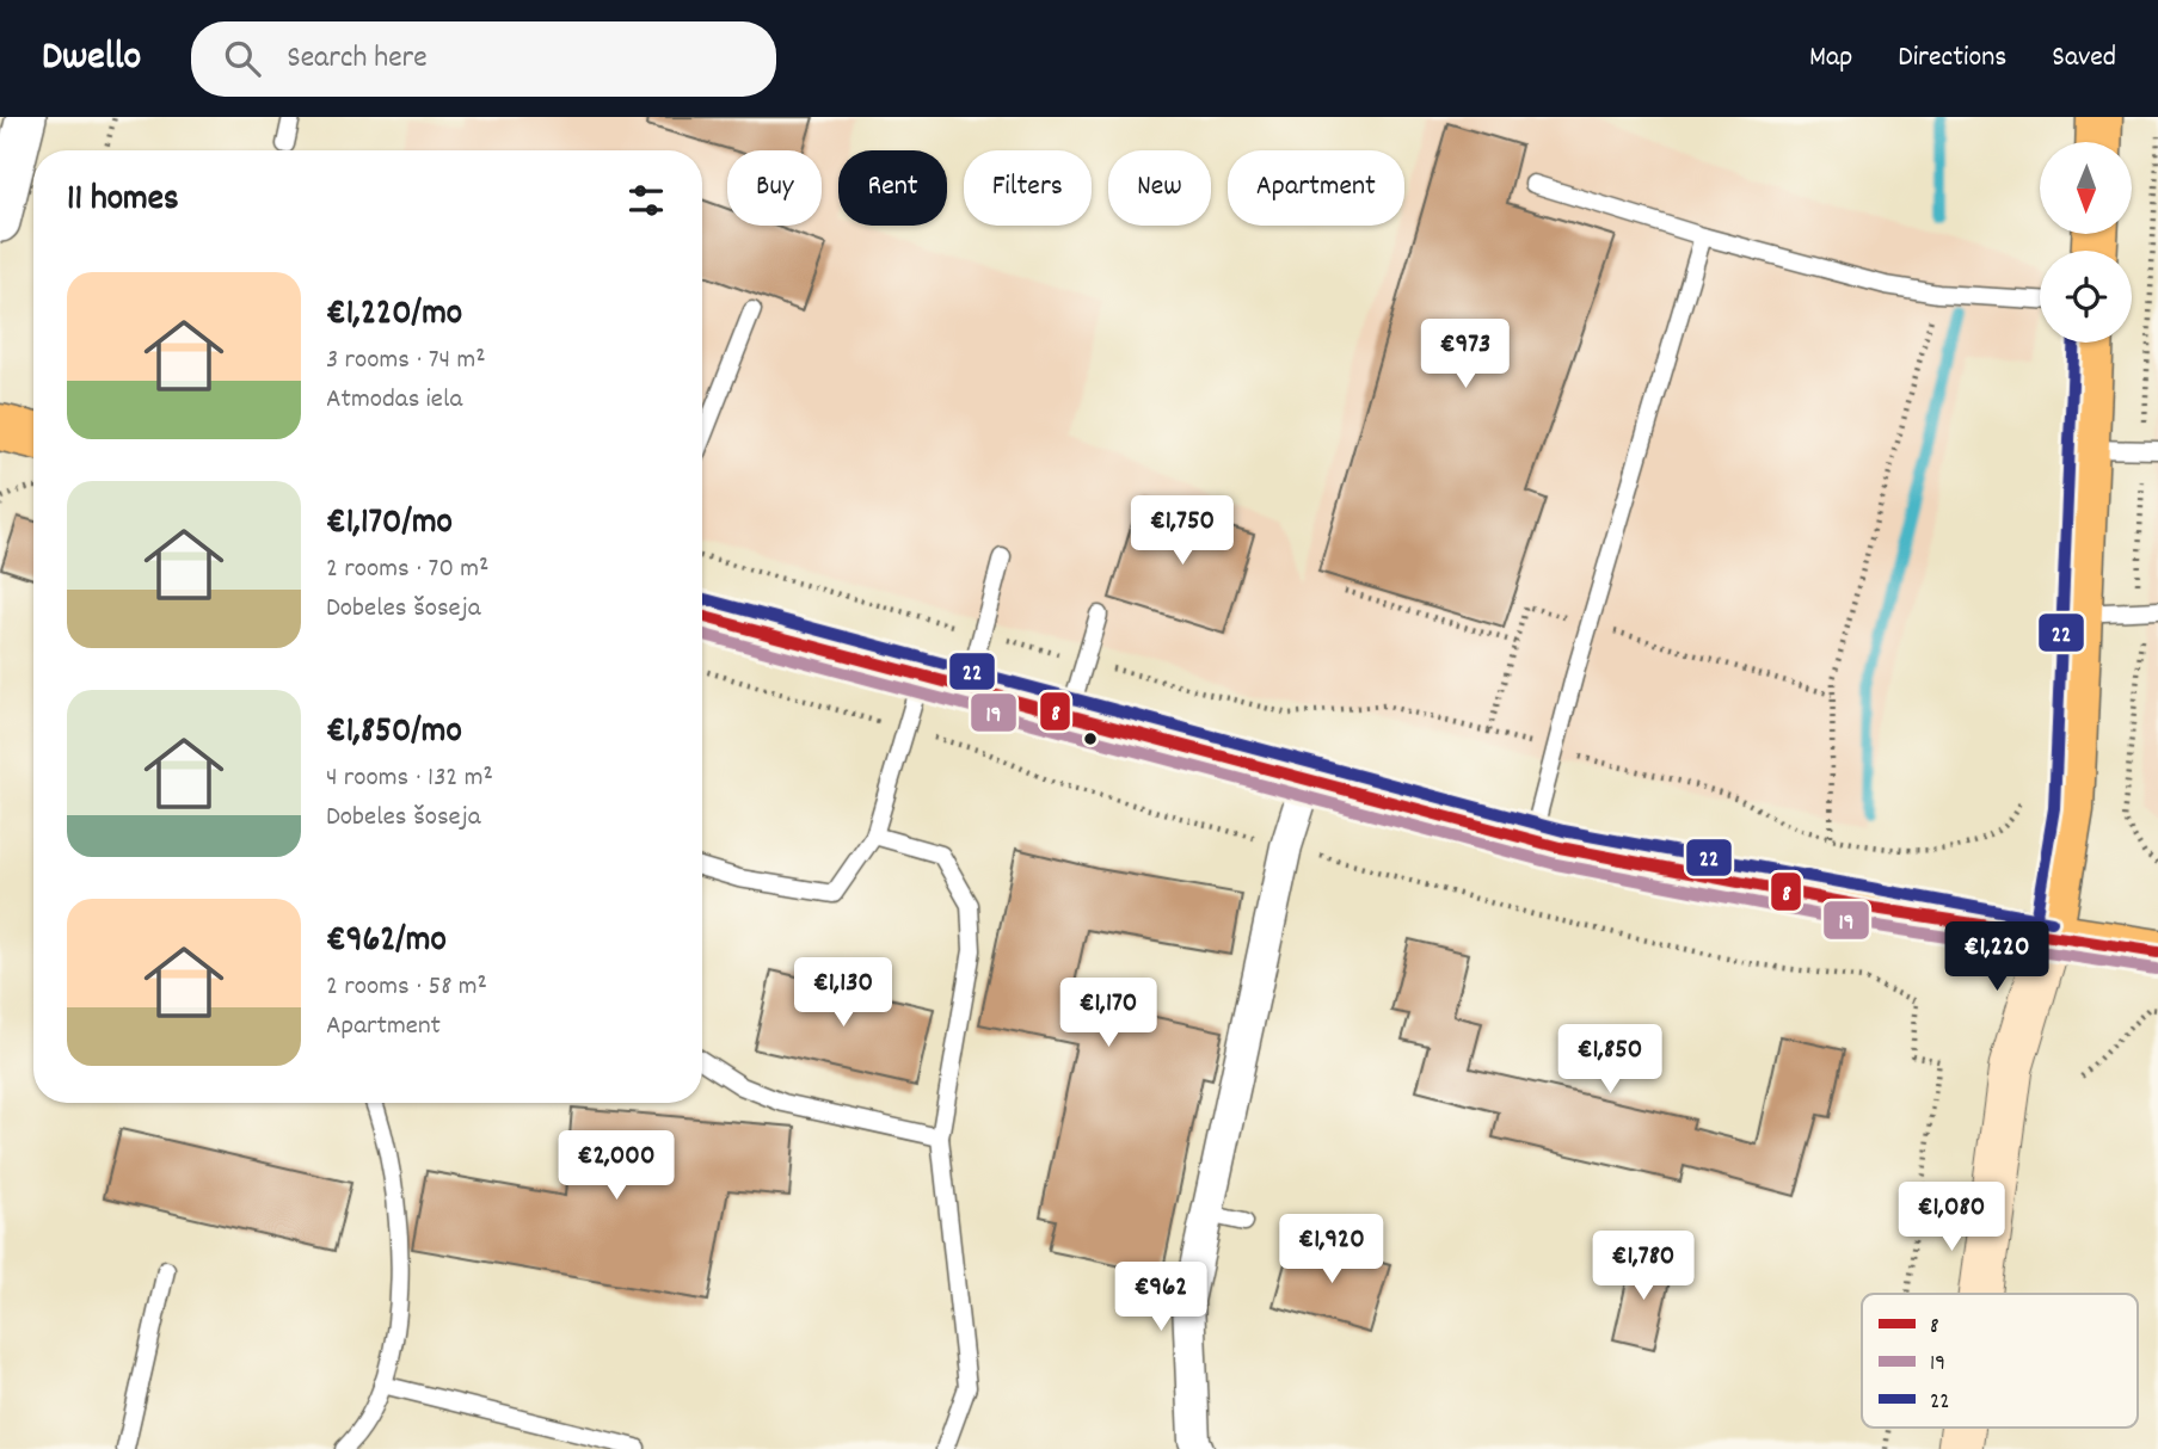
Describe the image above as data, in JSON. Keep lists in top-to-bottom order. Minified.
{"lines":["transit line 22","transit line 8","transit line 19"],"legend":["8","19","22"],"north":"bottom","page":{"header":"Dwello","search":"Search here","nav":["Map","Directions","Saved"],"chip":["Buy","Rent","Filters","New","Apartment"],"heading":"11 homes","list":[{"name":"€1,220/mo","note":"3 rooms · 74 m² · Atmodas iela"},{"name":"€1,170/mo","note":"2 rooms · 70 m² · Dobeles šoseja"},{"name":"€1,850/mo","note":"4 rooms · 132 m² · Dobeles šoseja"},{"name":"€962/mo","note":"2 rooms · 58 m² · Apartment"}],"price":["€973","€1,750","€1,220","€1,130","€1,170","€1,850","€2,000","€1,080","€1,920","€1,780","€962"]}}
